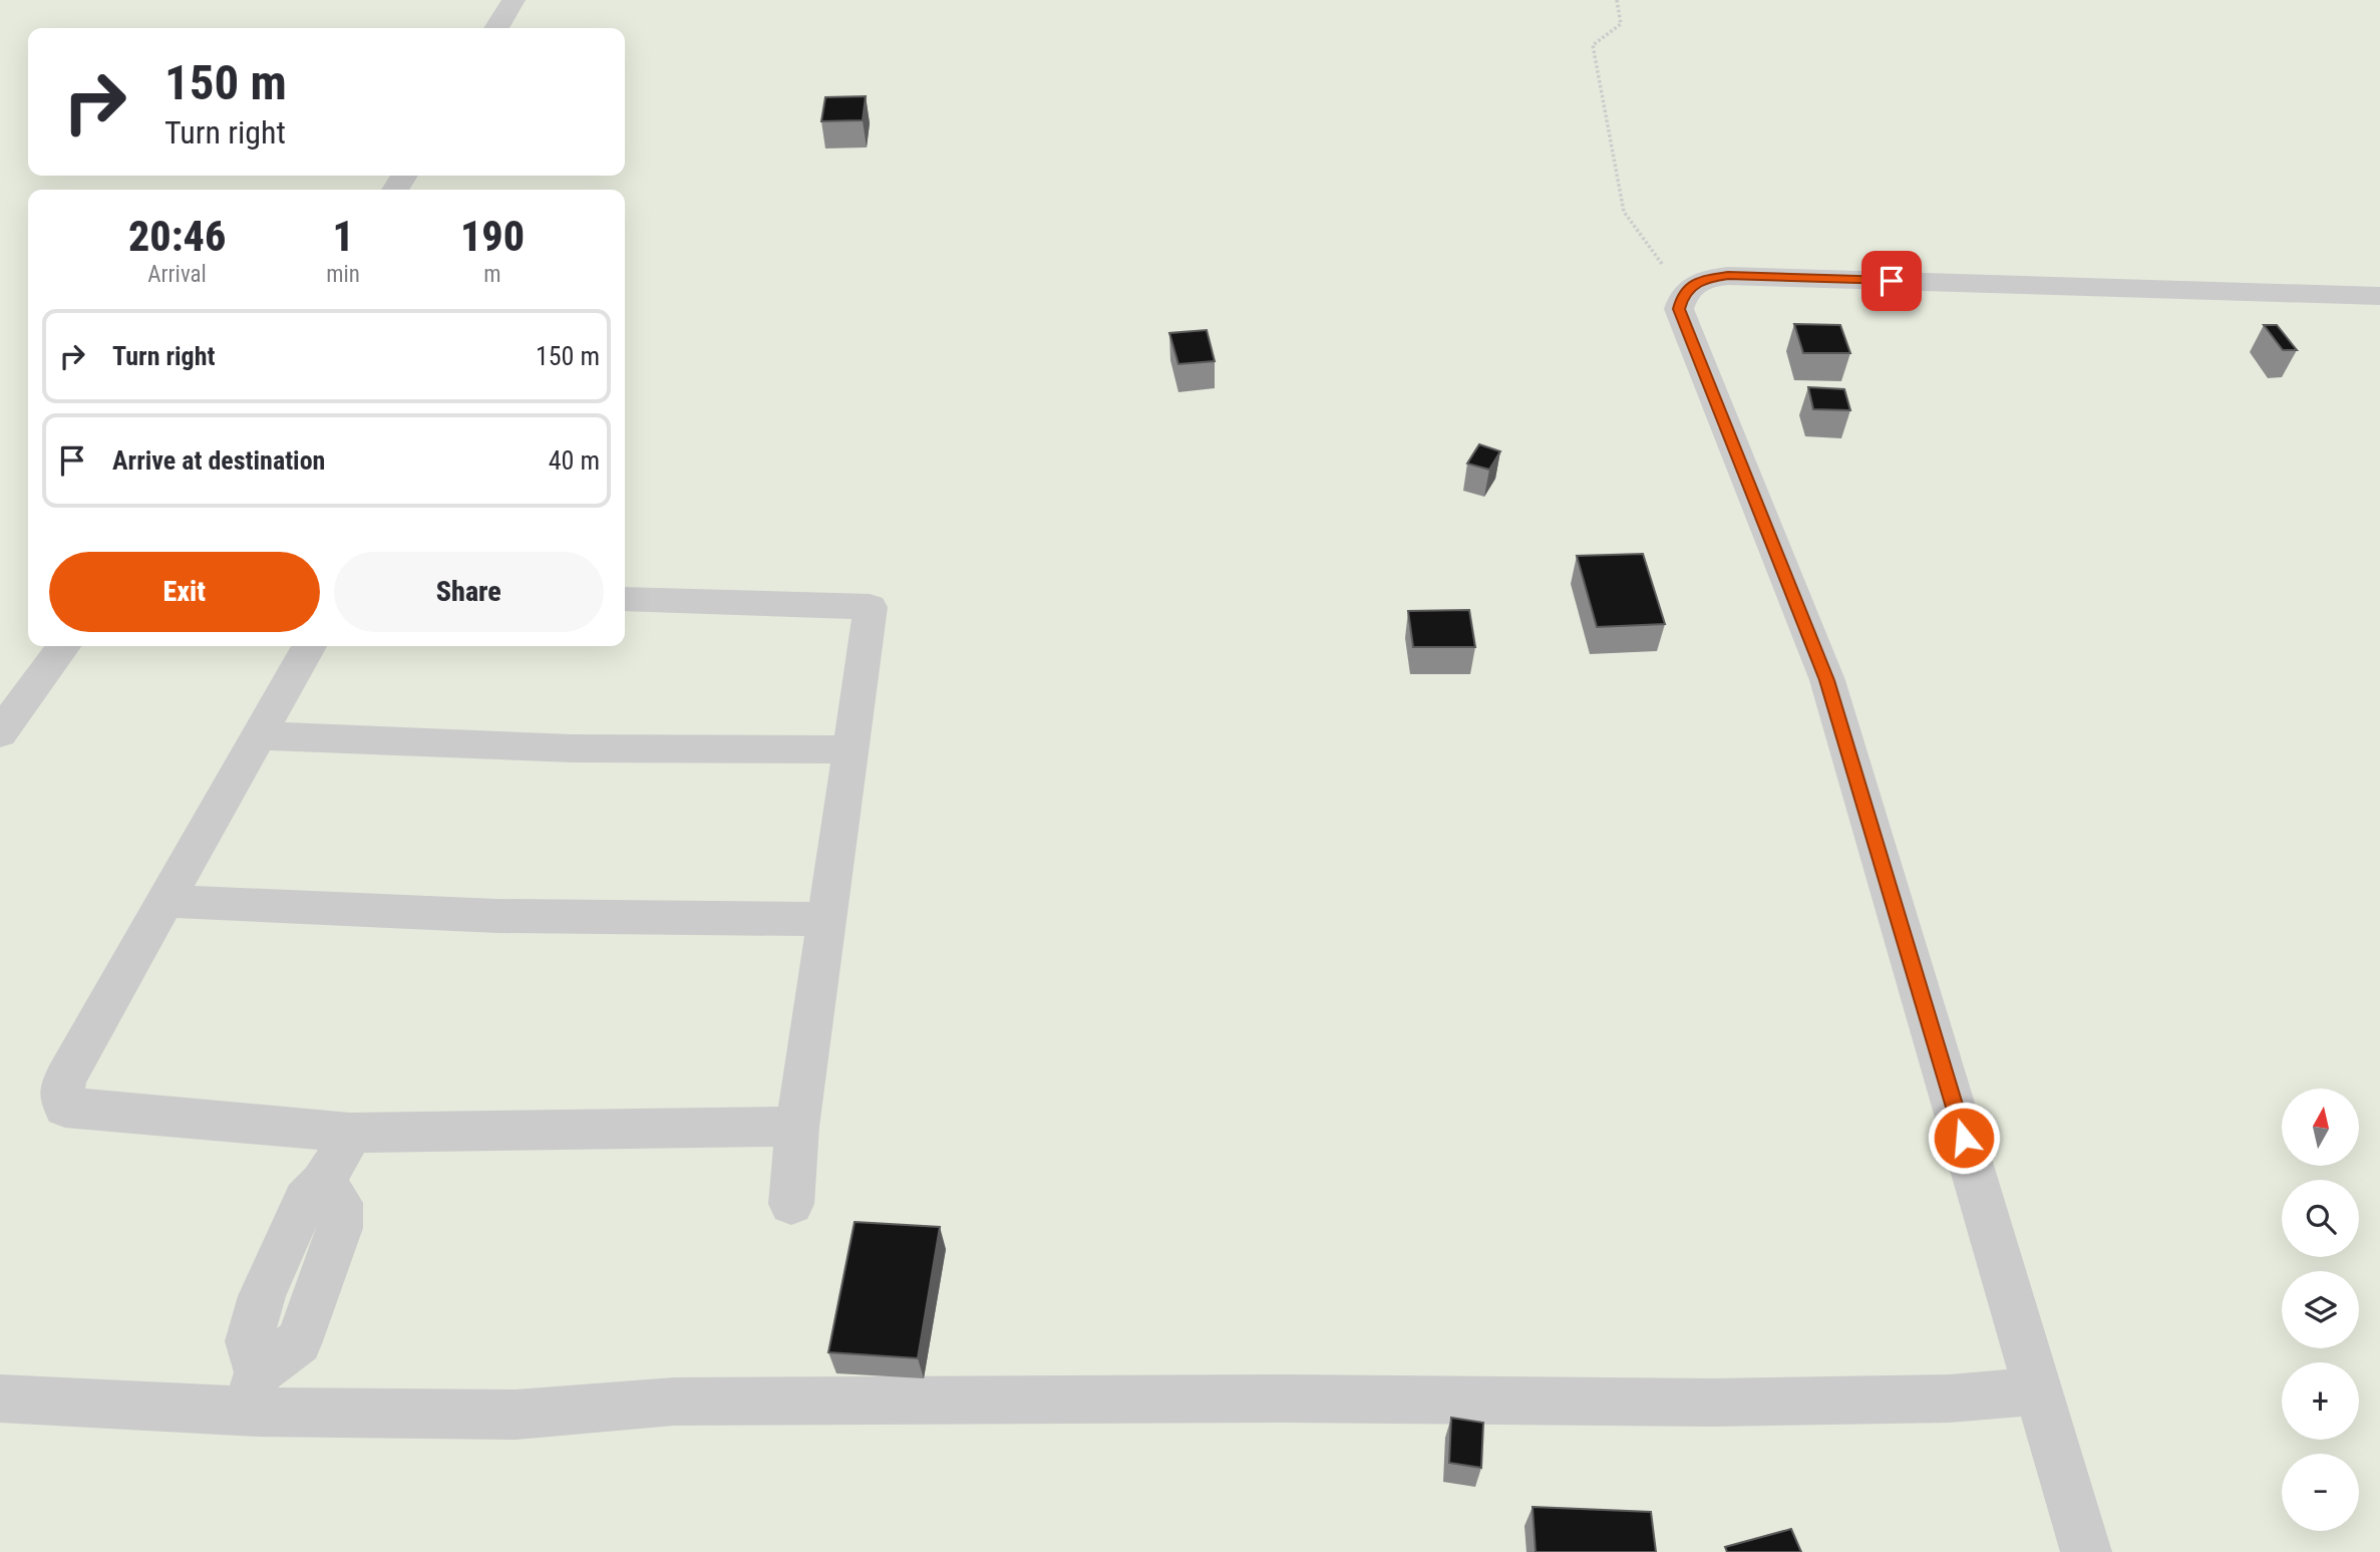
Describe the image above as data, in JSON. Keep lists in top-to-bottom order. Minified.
{"north":"top","page":{"turn":["150 m","Turn right"],"eta":["20:46","Arrival","1","min","190","m"],"list":[{"name":"Turn right","value":"150 m"},{"name":"Arrive at destination","value":"40 m"}],"buttons":["Exit","Share"],"map_buttons":["+","−"]}}
